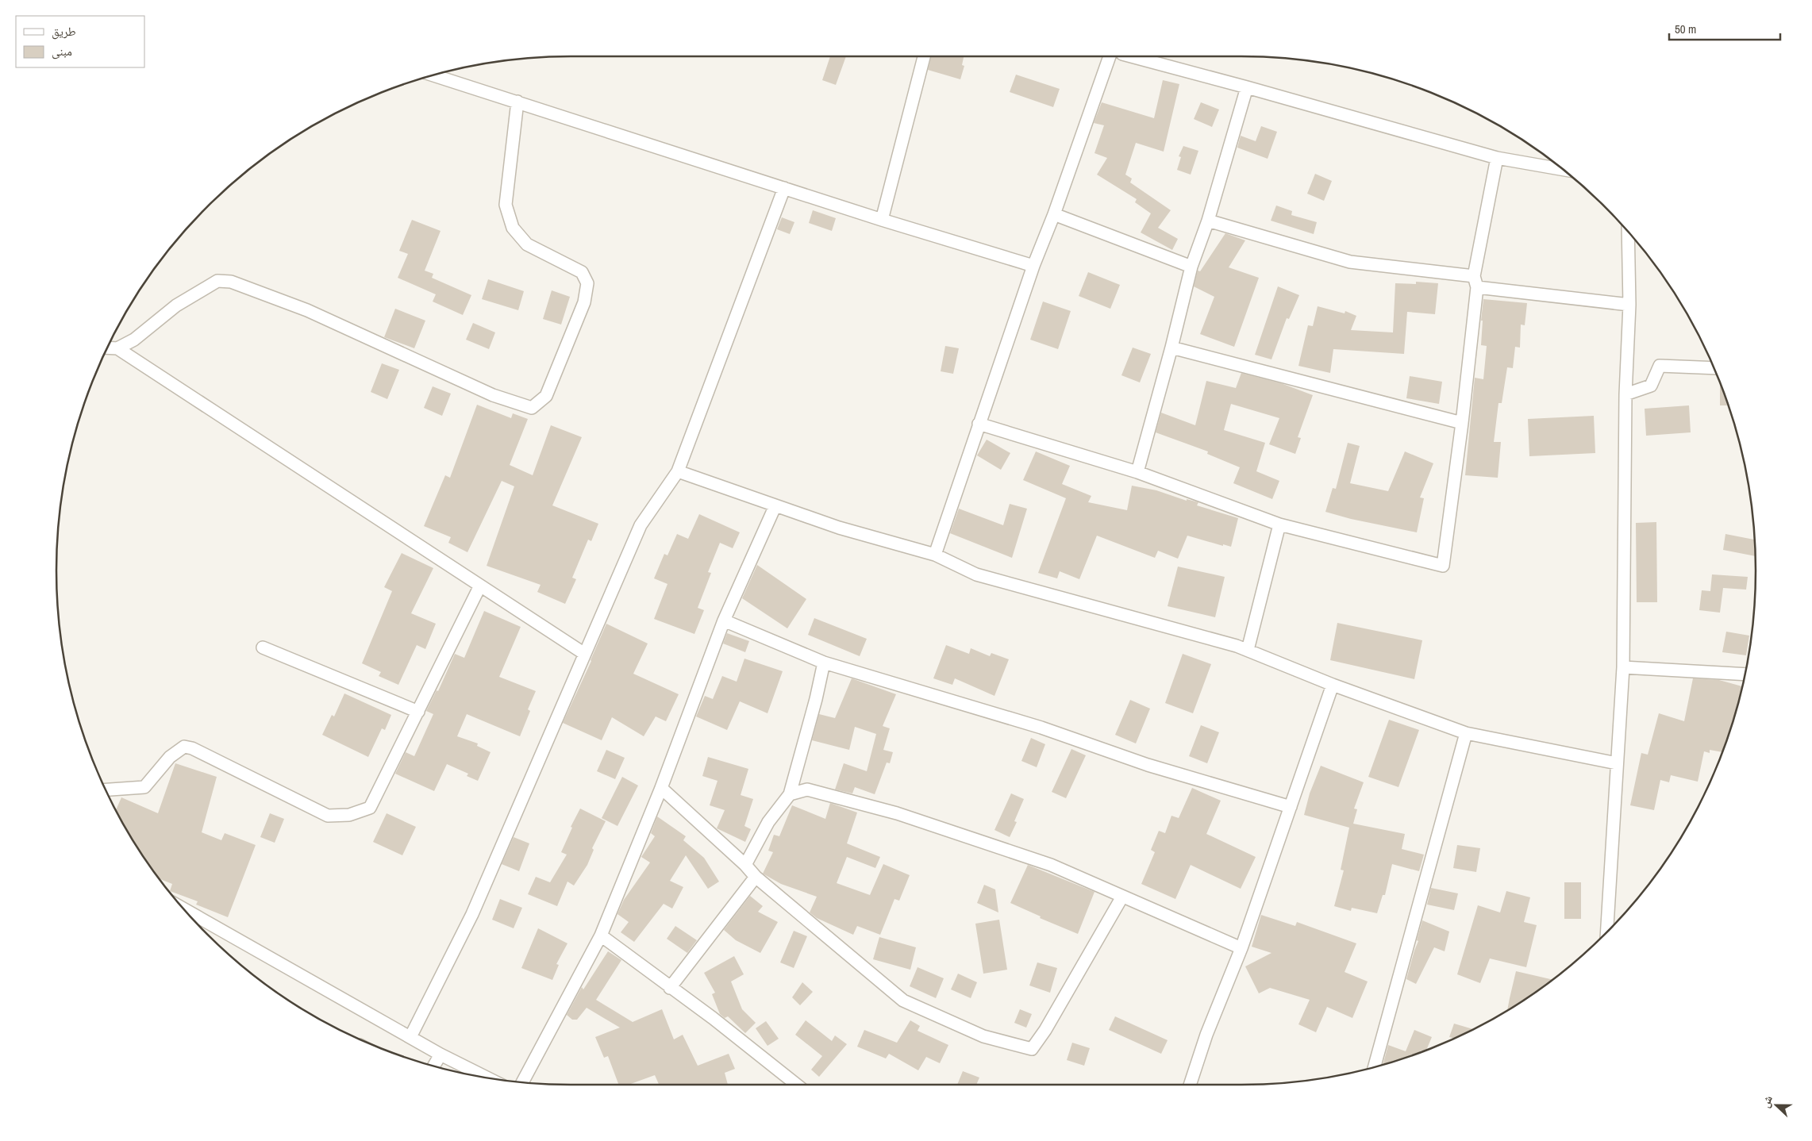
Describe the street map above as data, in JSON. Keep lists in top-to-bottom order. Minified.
{"legend":["طريق","مبنى"],"scale_bar":"50 m","north":"left"}
